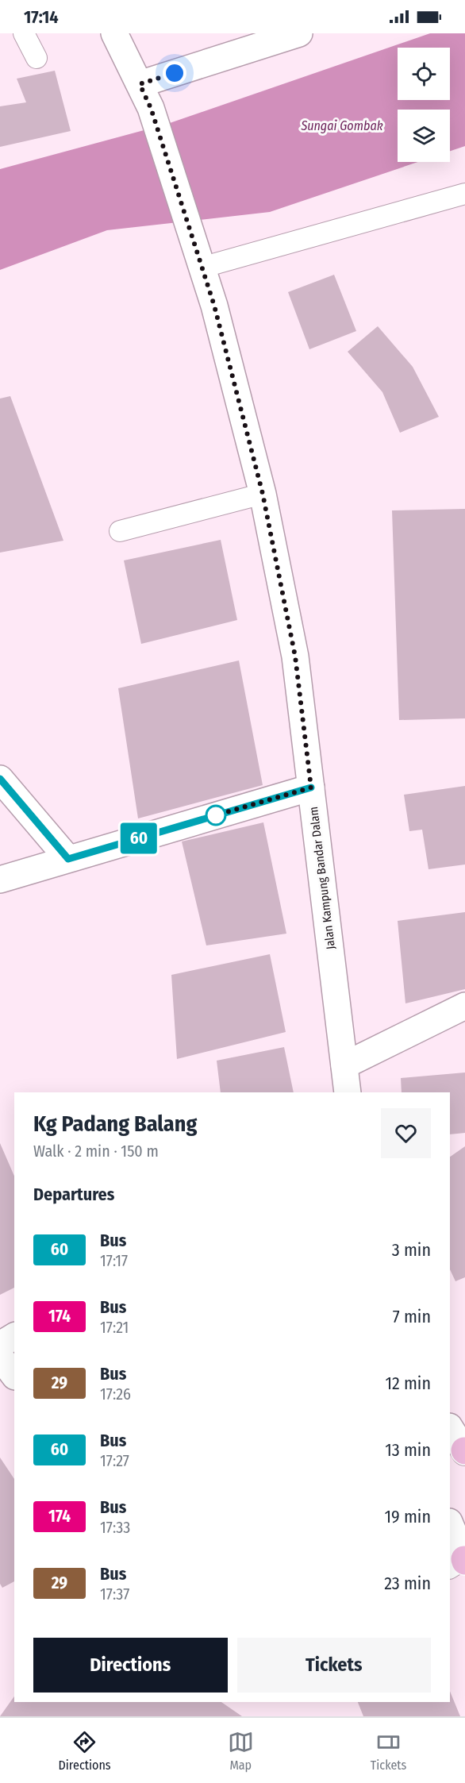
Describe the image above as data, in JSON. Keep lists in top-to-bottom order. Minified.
{"streets":{"street":["Jalan Kampung Bandar Dalam"]},"water":["Sungai Gombak"],"lines":["bus line 60"],"page":{"status":"17:14","on_map":"60","heading":[["Kg Padang Balang","Walk · 2 min · 150 m"],"Departures"],"list":[{"mark":"60","name":"Bus","note":"17:17","value":"3 min"},{"mark":"174","name":"Bus","note":"17:21","value":"7 min"},{"mark":"29","name":"Bus","note":"17:26","value":"12 min"},{"mark":"60","name":"Bus","note":"17:27","value":"13 min"},{"mark":"174","name":"Bus","note":"17:33","value":"19 min"},{"mark":"29","name":"Bus","note":"17:37","value":"23 min"}],"buttons":["Directions","Tickets"],"tabs":["Directions","Map","Tickets"]}}
